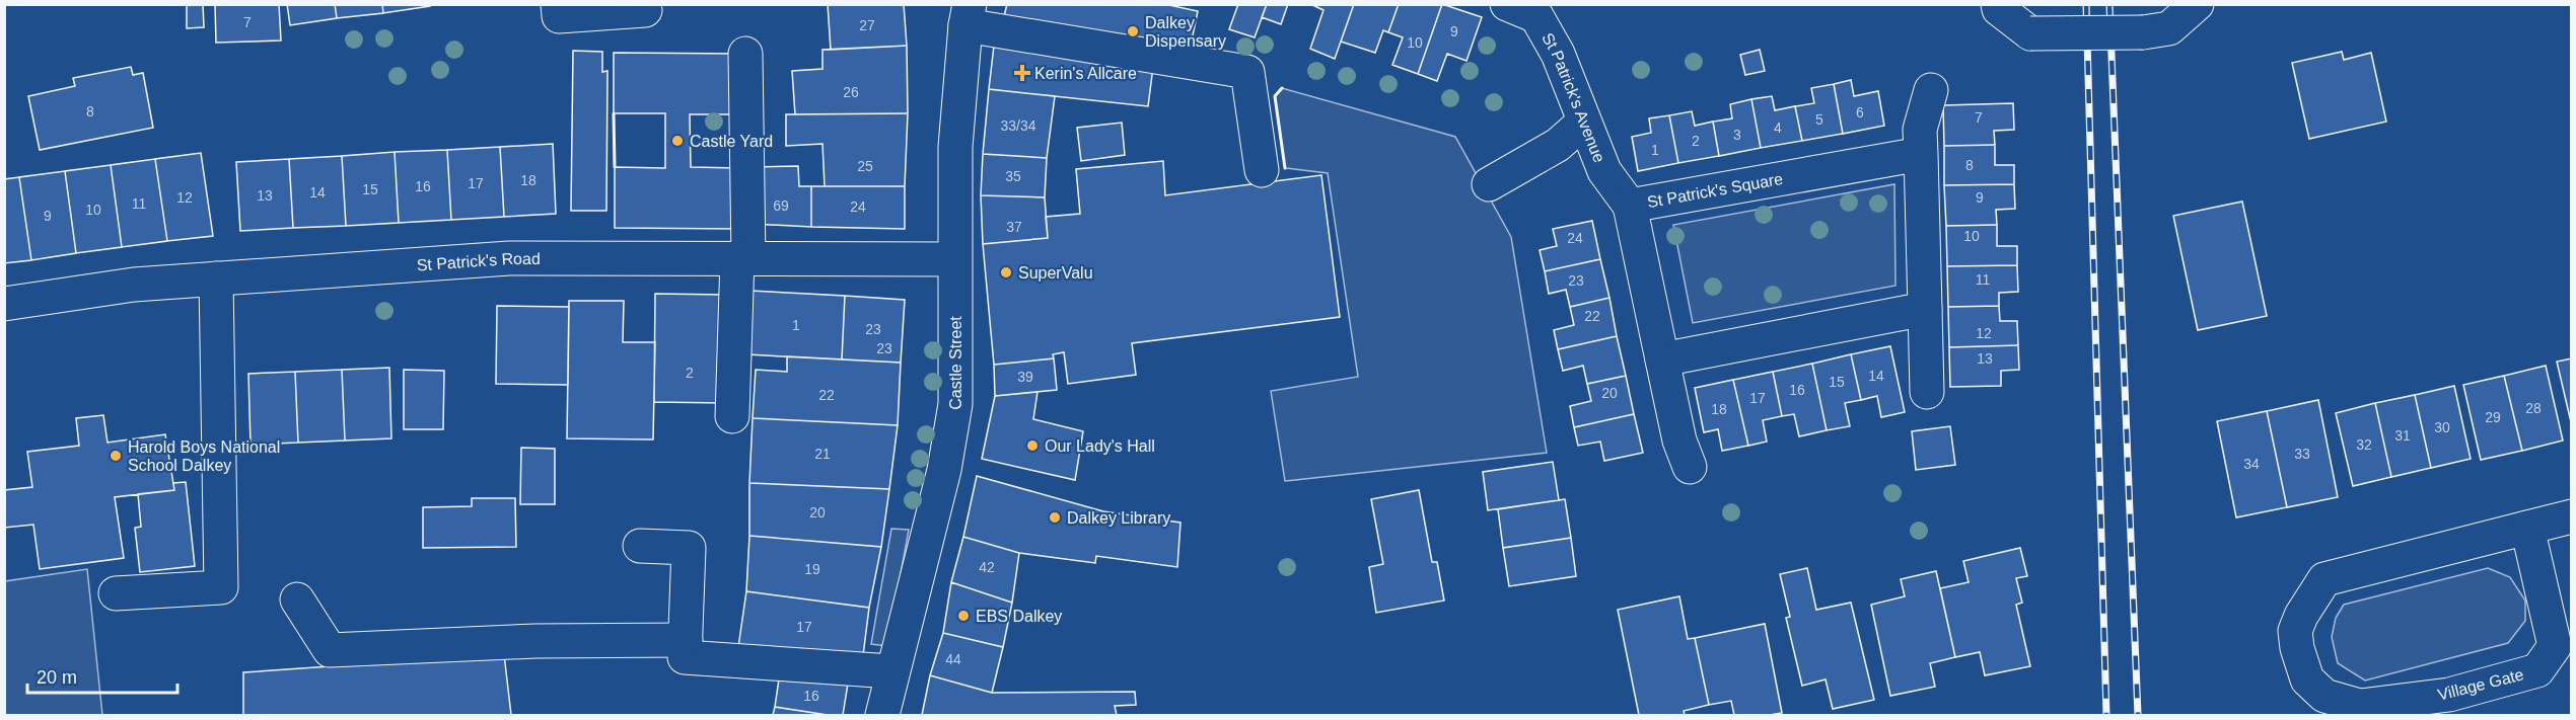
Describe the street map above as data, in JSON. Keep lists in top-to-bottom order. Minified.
{"streets":{"street":["St Patrick's Avenue","St Patrick's Square","St Patrick's Road","Castle Street","Village Gate"]},"crossings":[["St Patrick's Avenue","St Patrick's Square"],["St Patrick's Road","Castle Street"]],"places":{"other":["Dalkey Dispensary","Castle Yard","SuperValu","Our Lady's Hall","Harold Boys National School Dalkey","Dalkey Library","EBS Dalkey"],"health":["Kerin's Allcare"]},"house_numbers":["7","27","9","10","26","8","6","7","5","33/34","4","3","2","1","8","25","35","18","17","16","15","14","13","12","9","11","69","24","10","9","37","10","24","11","23","22","1","23","12","23","13","2","14","39","15","16","20","22","17","28","18","29","30","31","32","21","33","34","20","42","19","17","44","16"],"scale_bar":"20 m"}
